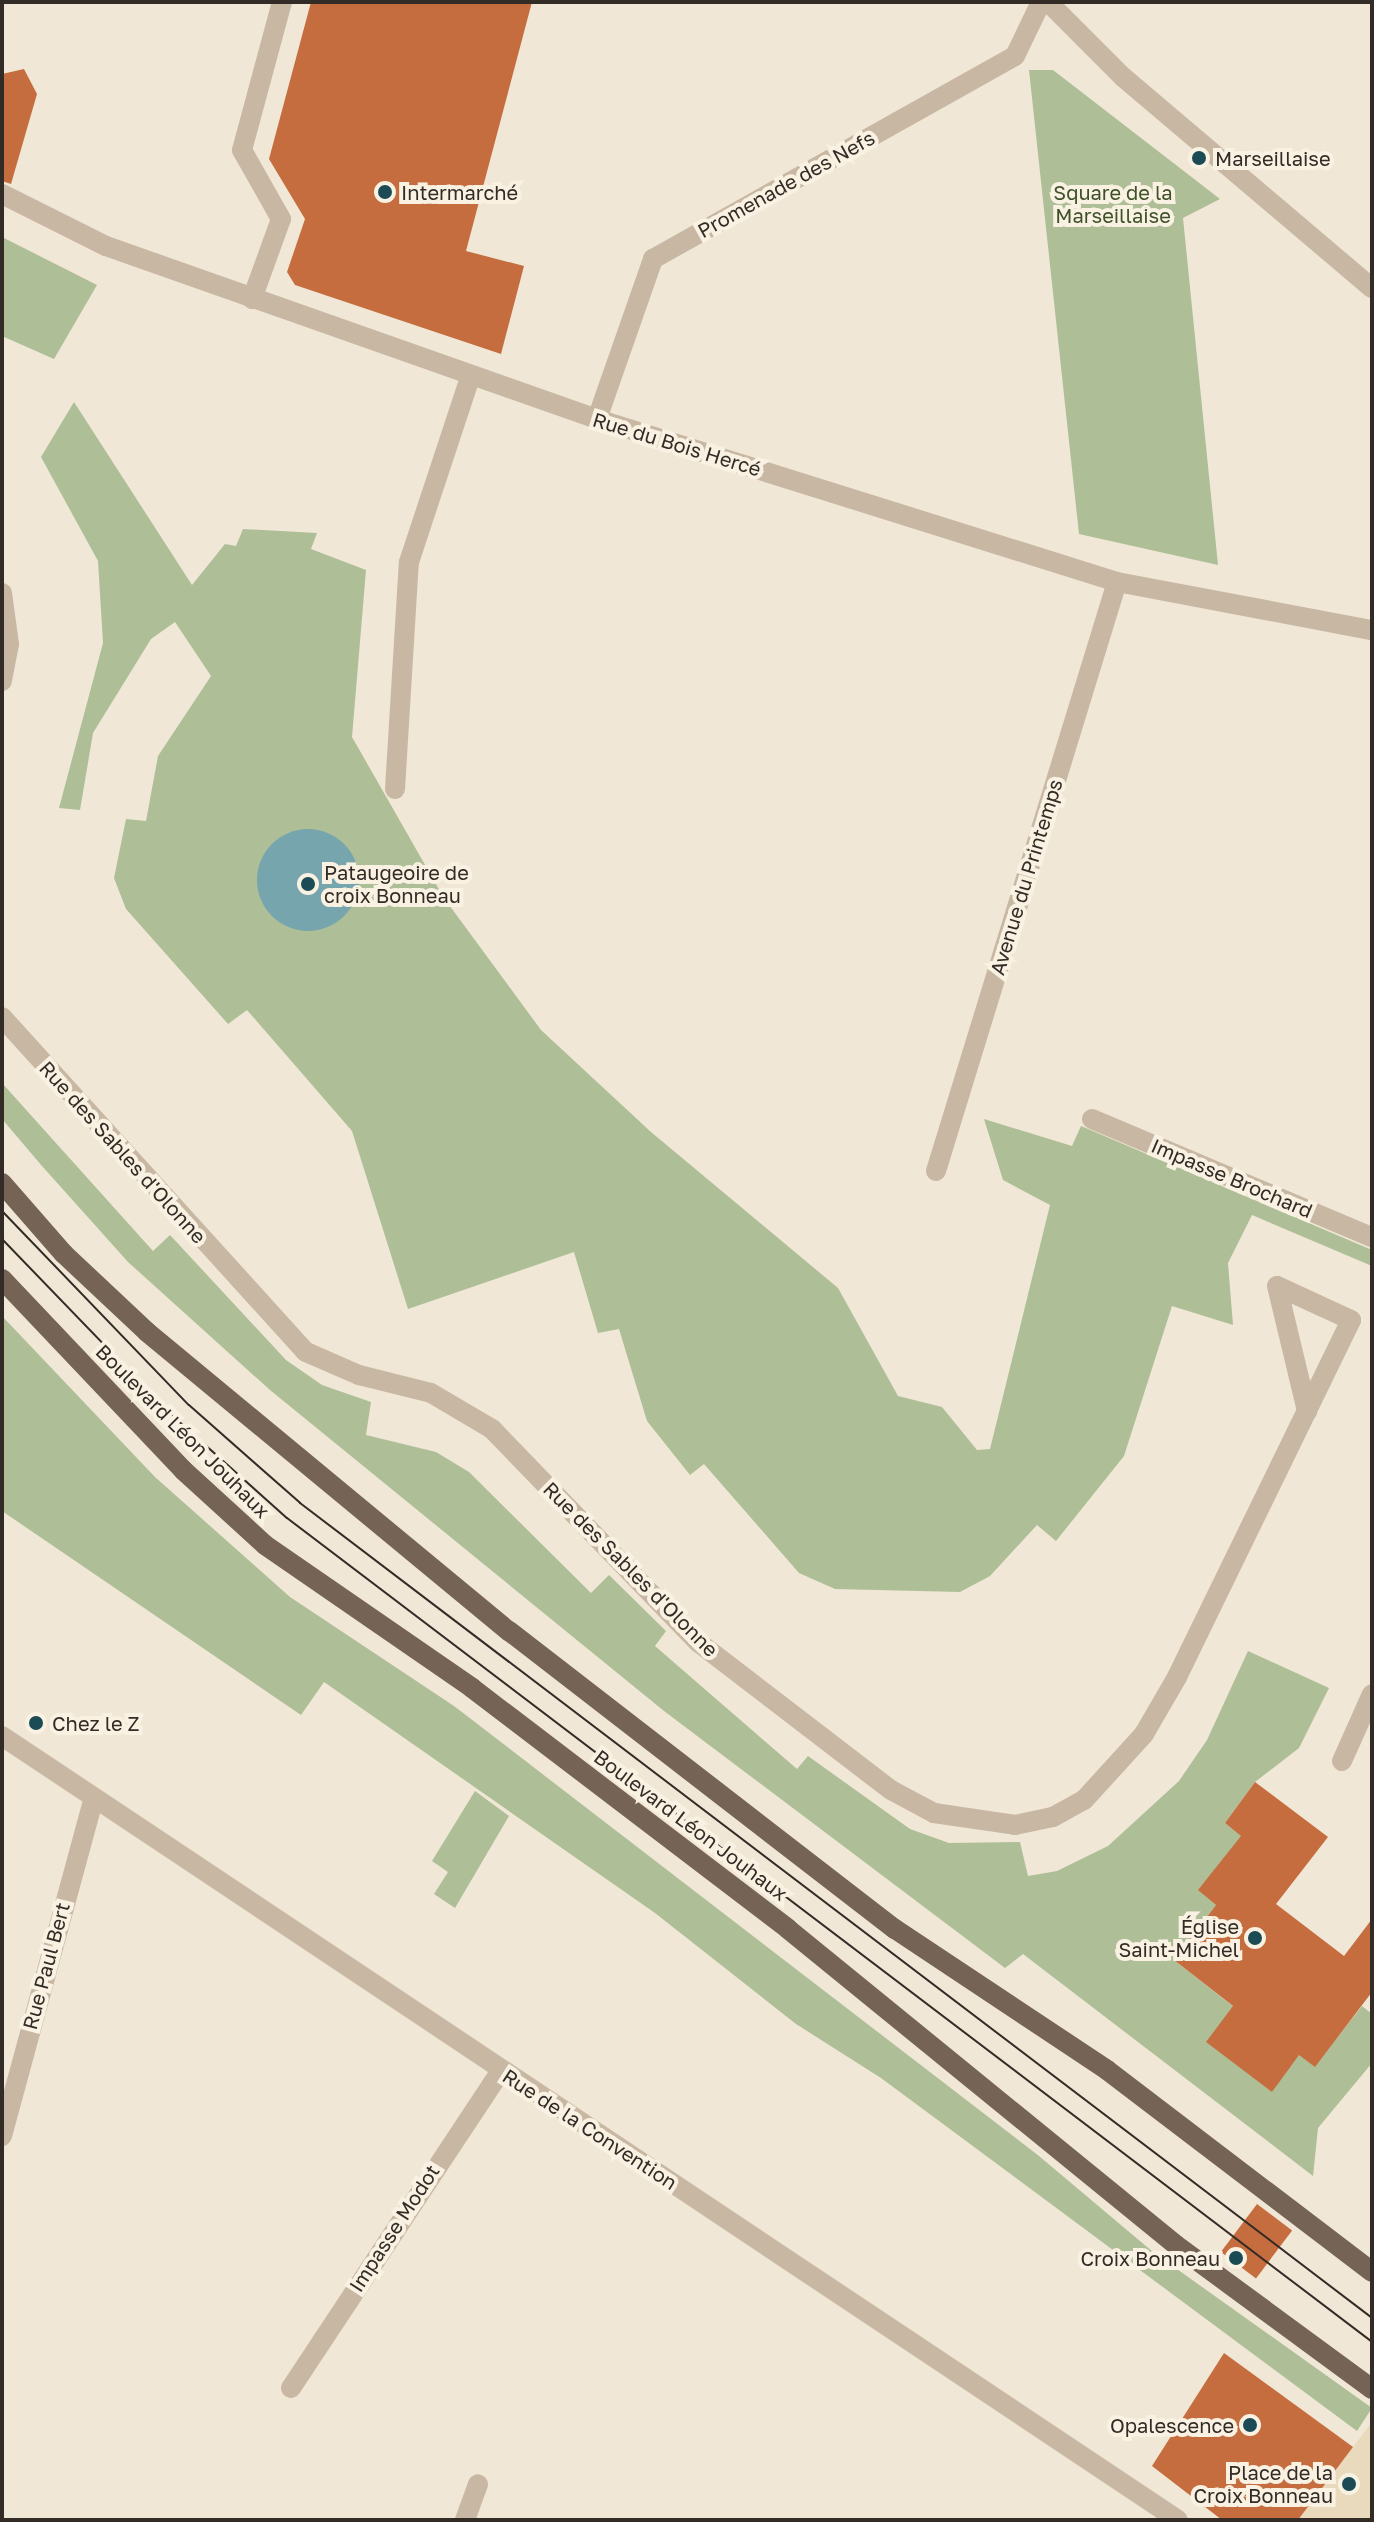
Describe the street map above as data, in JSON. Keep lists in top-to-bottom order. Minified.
{"streets":{"main road":["Boulevard Léon Jouhaux"],"street":["Promenade des Nefs","Rue du Bois Hercé","Avenue du Printemps","Rue des Sables d'Olonne","Impasse Brochard","Rue Paul Bert","Rue de la Convention","Impasse Modot"]},"crossings":[["Promenade des Nefs","Rue du Bois Hercé"],["Rue du Bois Hercé","Avenue du Printemps"],["Rue Paul Bert","Rue de la Convention"],["Rue de la Convention","Impasse Modot"]],"parks":["Square de la Marseillaise"],"places":["Marseillaise","Intermarché","Pataugeoire de croix Bonneau","Chez le Z","Église Saint-Michel","Croix Bonneau","Opalescence","Place de la Croix Bonneau"]}
